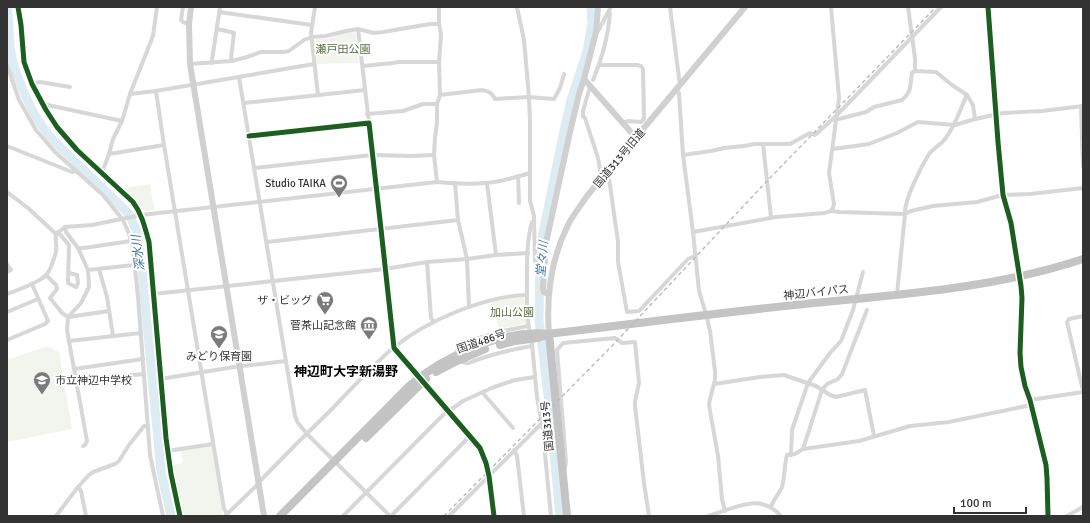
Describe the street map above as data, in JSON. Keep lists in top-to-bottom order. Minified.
{"streets":{"highway":["神辺バイパス","国道486号","国道313号"],"street":["国道313号旧道"]},"crossings":[["国道313号旧道","神辺バイパス"],["国道313号旧道","国道486号"],["国道313号旧道","国道313号"],["神辺バイパス","国道486号"],["神辺バイパス","国道313号"],["国道486号","国道313号"]],"districts":["神辺町大字新湯野"],"water":["深水川","堂々川"],"parks":["瀬戸田公園","加山公園"],"places":{"sports":["Studio TAIKA"],"supermarket":["ザ・ビッグ"],"museum":["菅茶山記念館"],"school or university":["みどり保育園","市立神辺中学校"]},"scale_bar":"100 m"}
